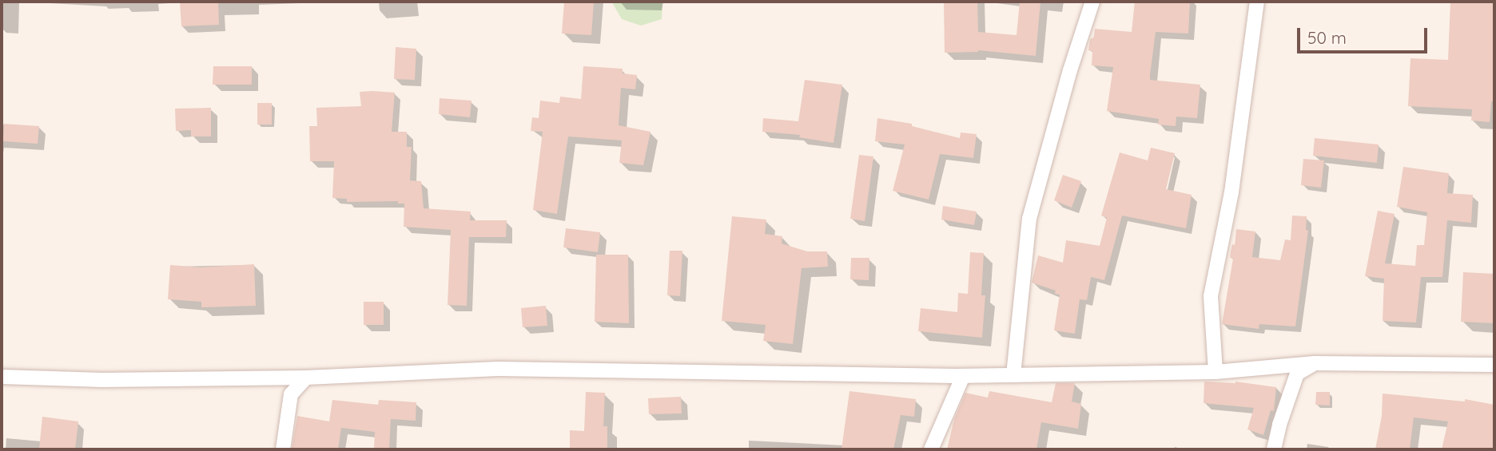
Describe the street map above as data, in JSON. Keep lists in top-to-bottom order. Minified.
{"scale_bar":"50 m"}
